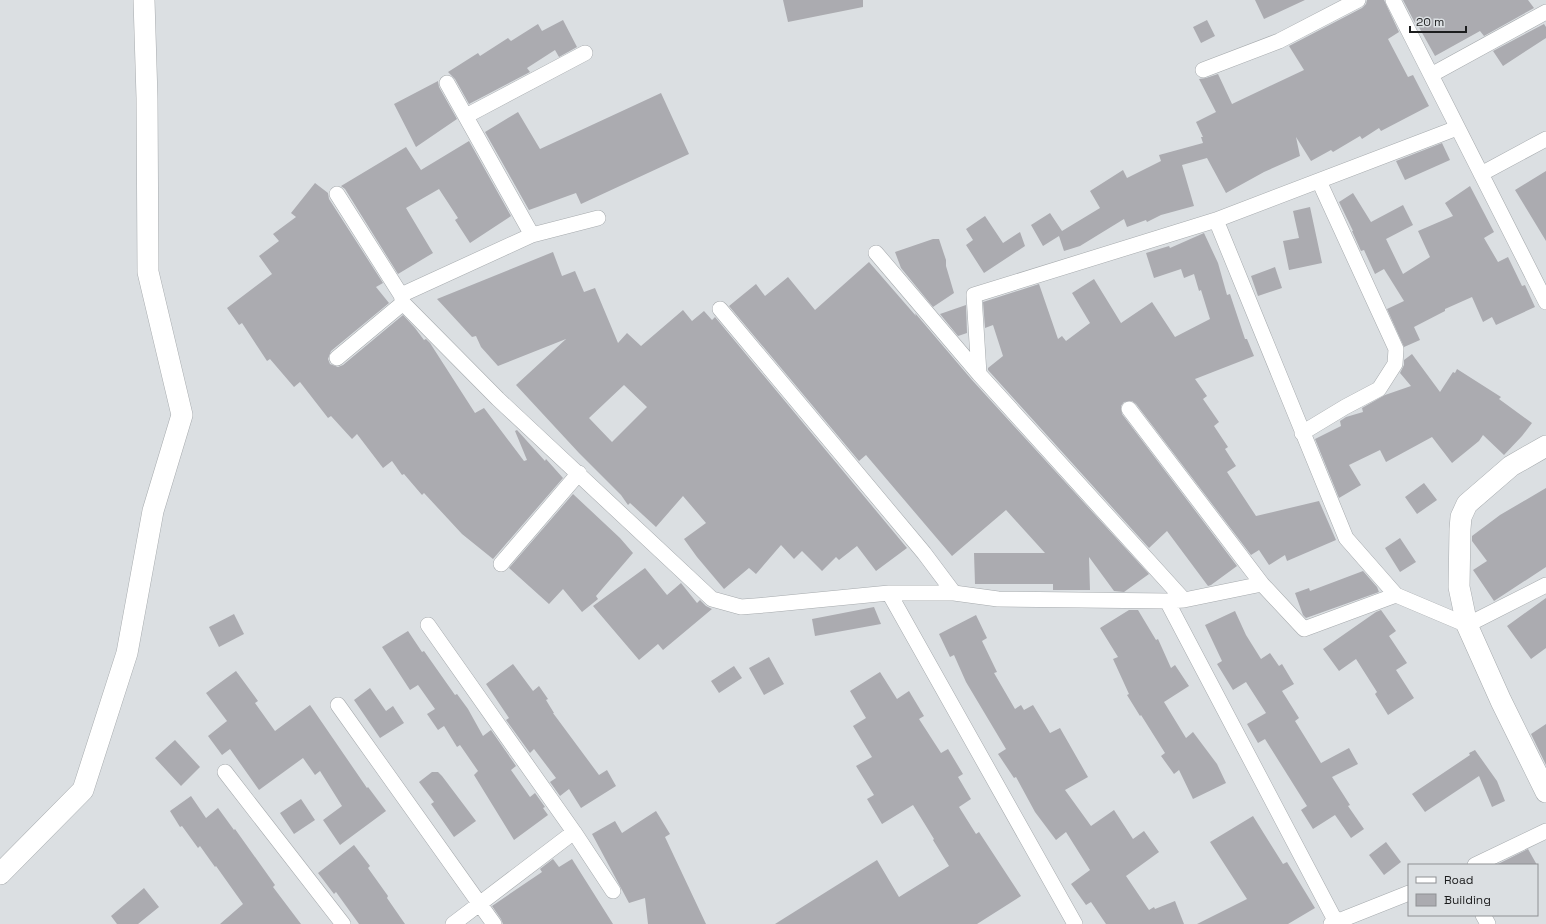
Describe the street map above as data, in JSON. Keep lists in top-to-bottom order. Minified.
{"legend":["Road","Building"],"scale_bar":"20 m"}
